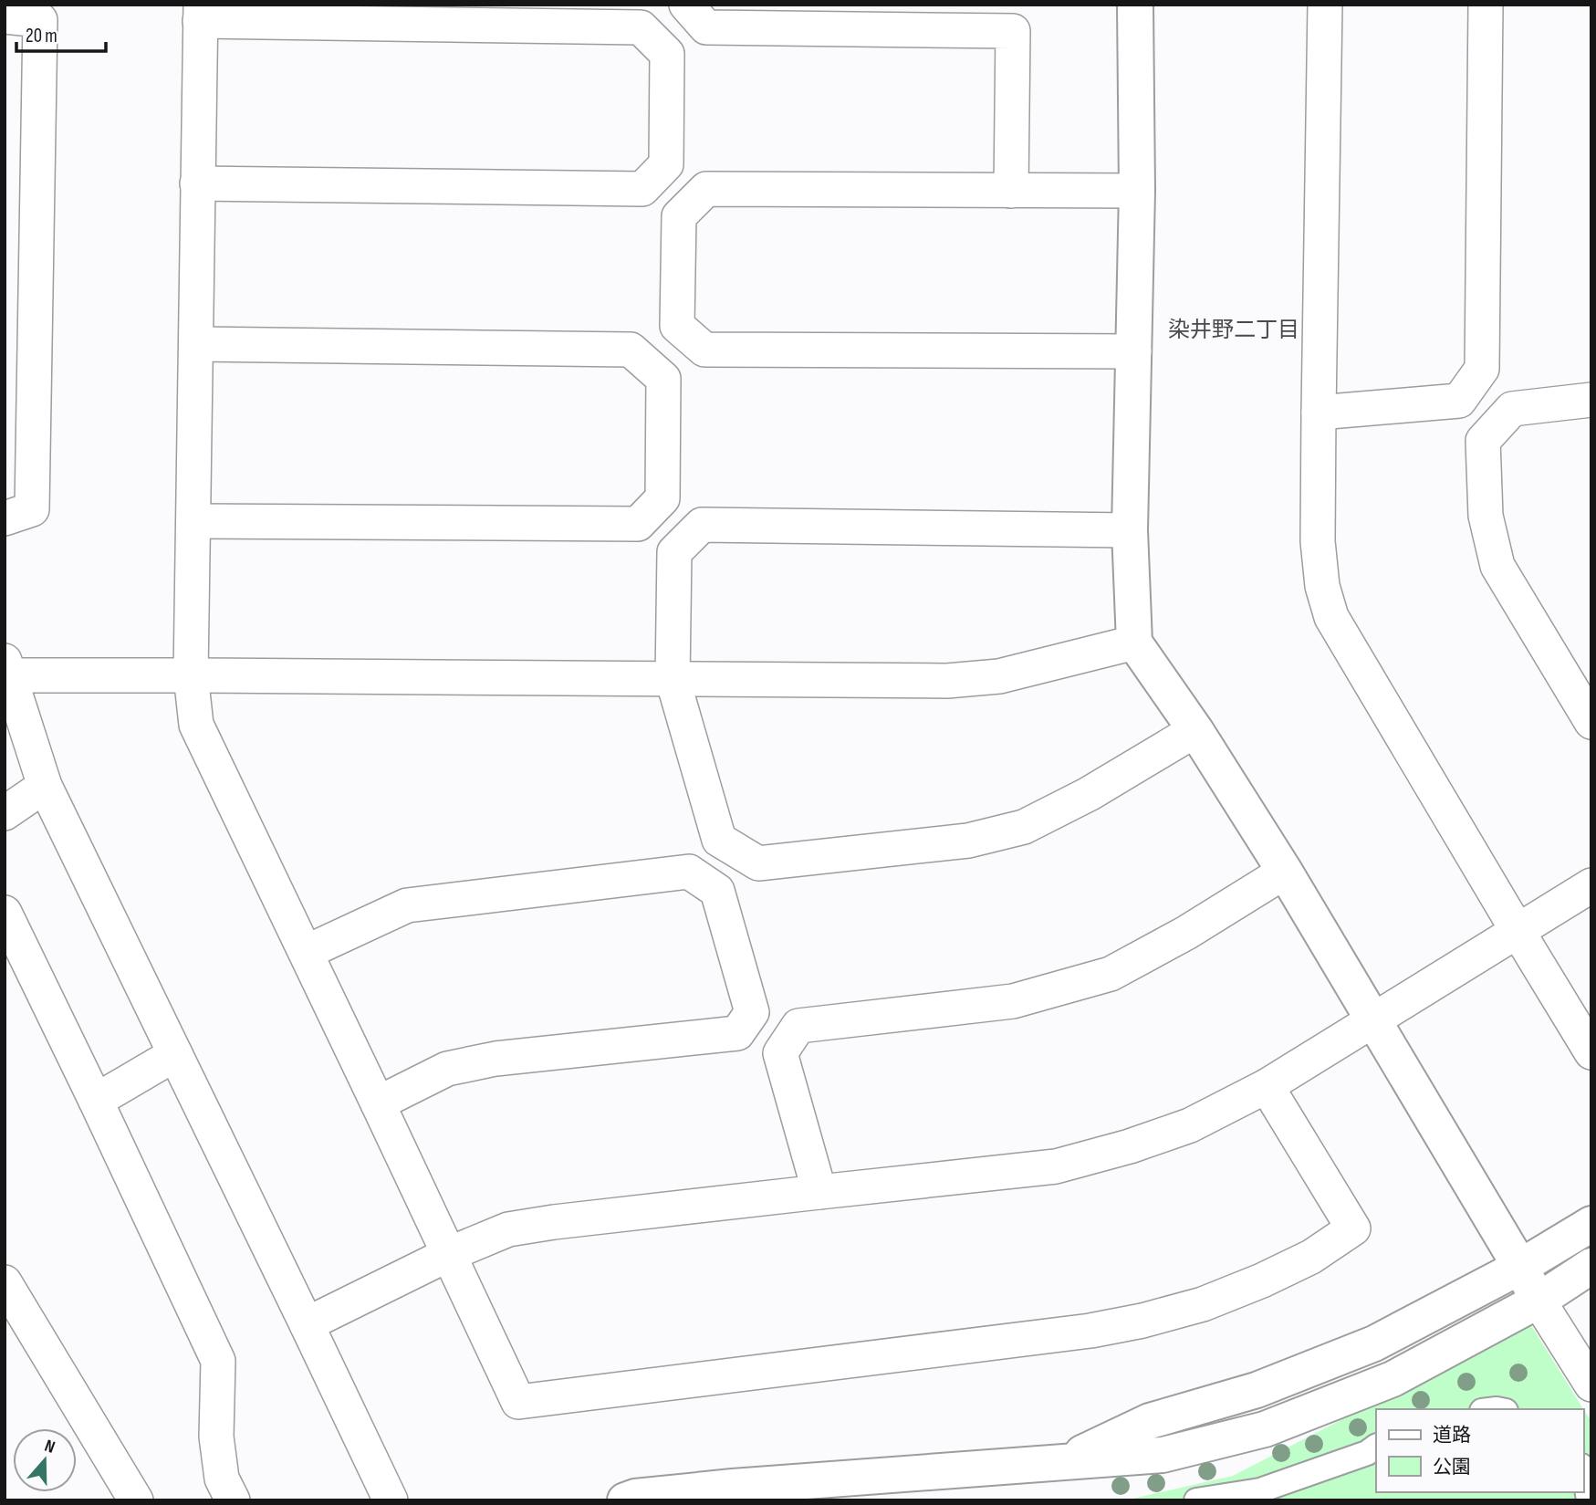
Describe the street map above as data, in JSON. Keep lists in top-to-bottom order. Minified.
{"districts":["染井野二丁目"],"legend":["道路","公園"],"scale_bar":"20 m","north":"top"}
